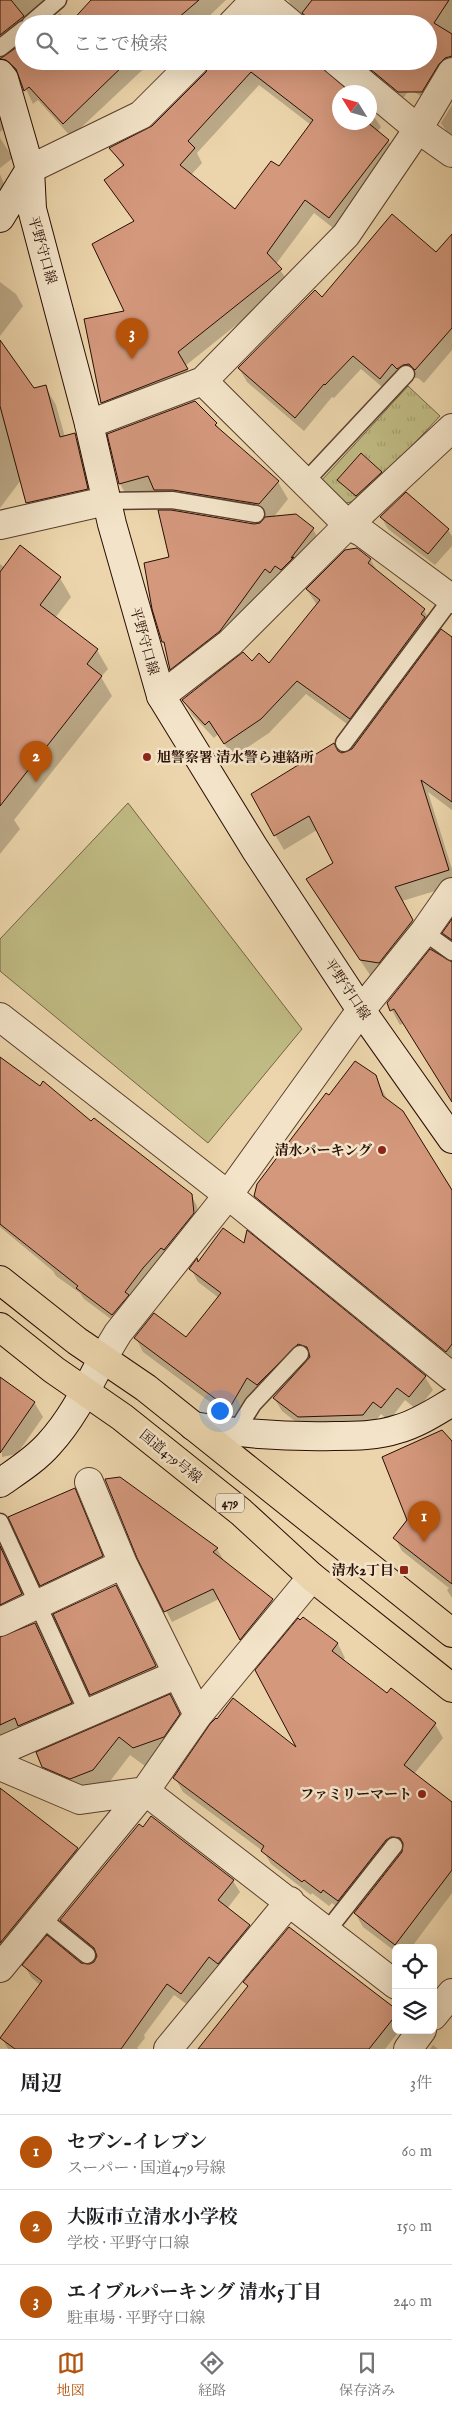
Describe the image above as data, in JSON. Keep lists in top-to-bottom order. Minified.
{"streets":{"highway":["国道479号線","479"],"street":["平野守口線"]},"places":{"other":["旭警察署 清水警ら連絡所","清水パーキング","ファミリーマート"],"transit":["清水2丁目"]},"north":"top left","page":{"search":"ここで検索","pins":["3","2","1"],"heading":["周辺","3件"],"list":[{"mark":"1","name":"セブン-イレブン","note":"スーパー · 国道479号線","value":"60 m"},{"mark":"2","name":"大阪市立清水小学校","note":"学校 · 平野守口線","value":"150 m"},{"mark":"3","name":"エイブルパーキング 清水5丁目","note":"駐車場 · 平野守口線","value":"240 m"}],"nav":["地図","経路","保存済み"]}}
